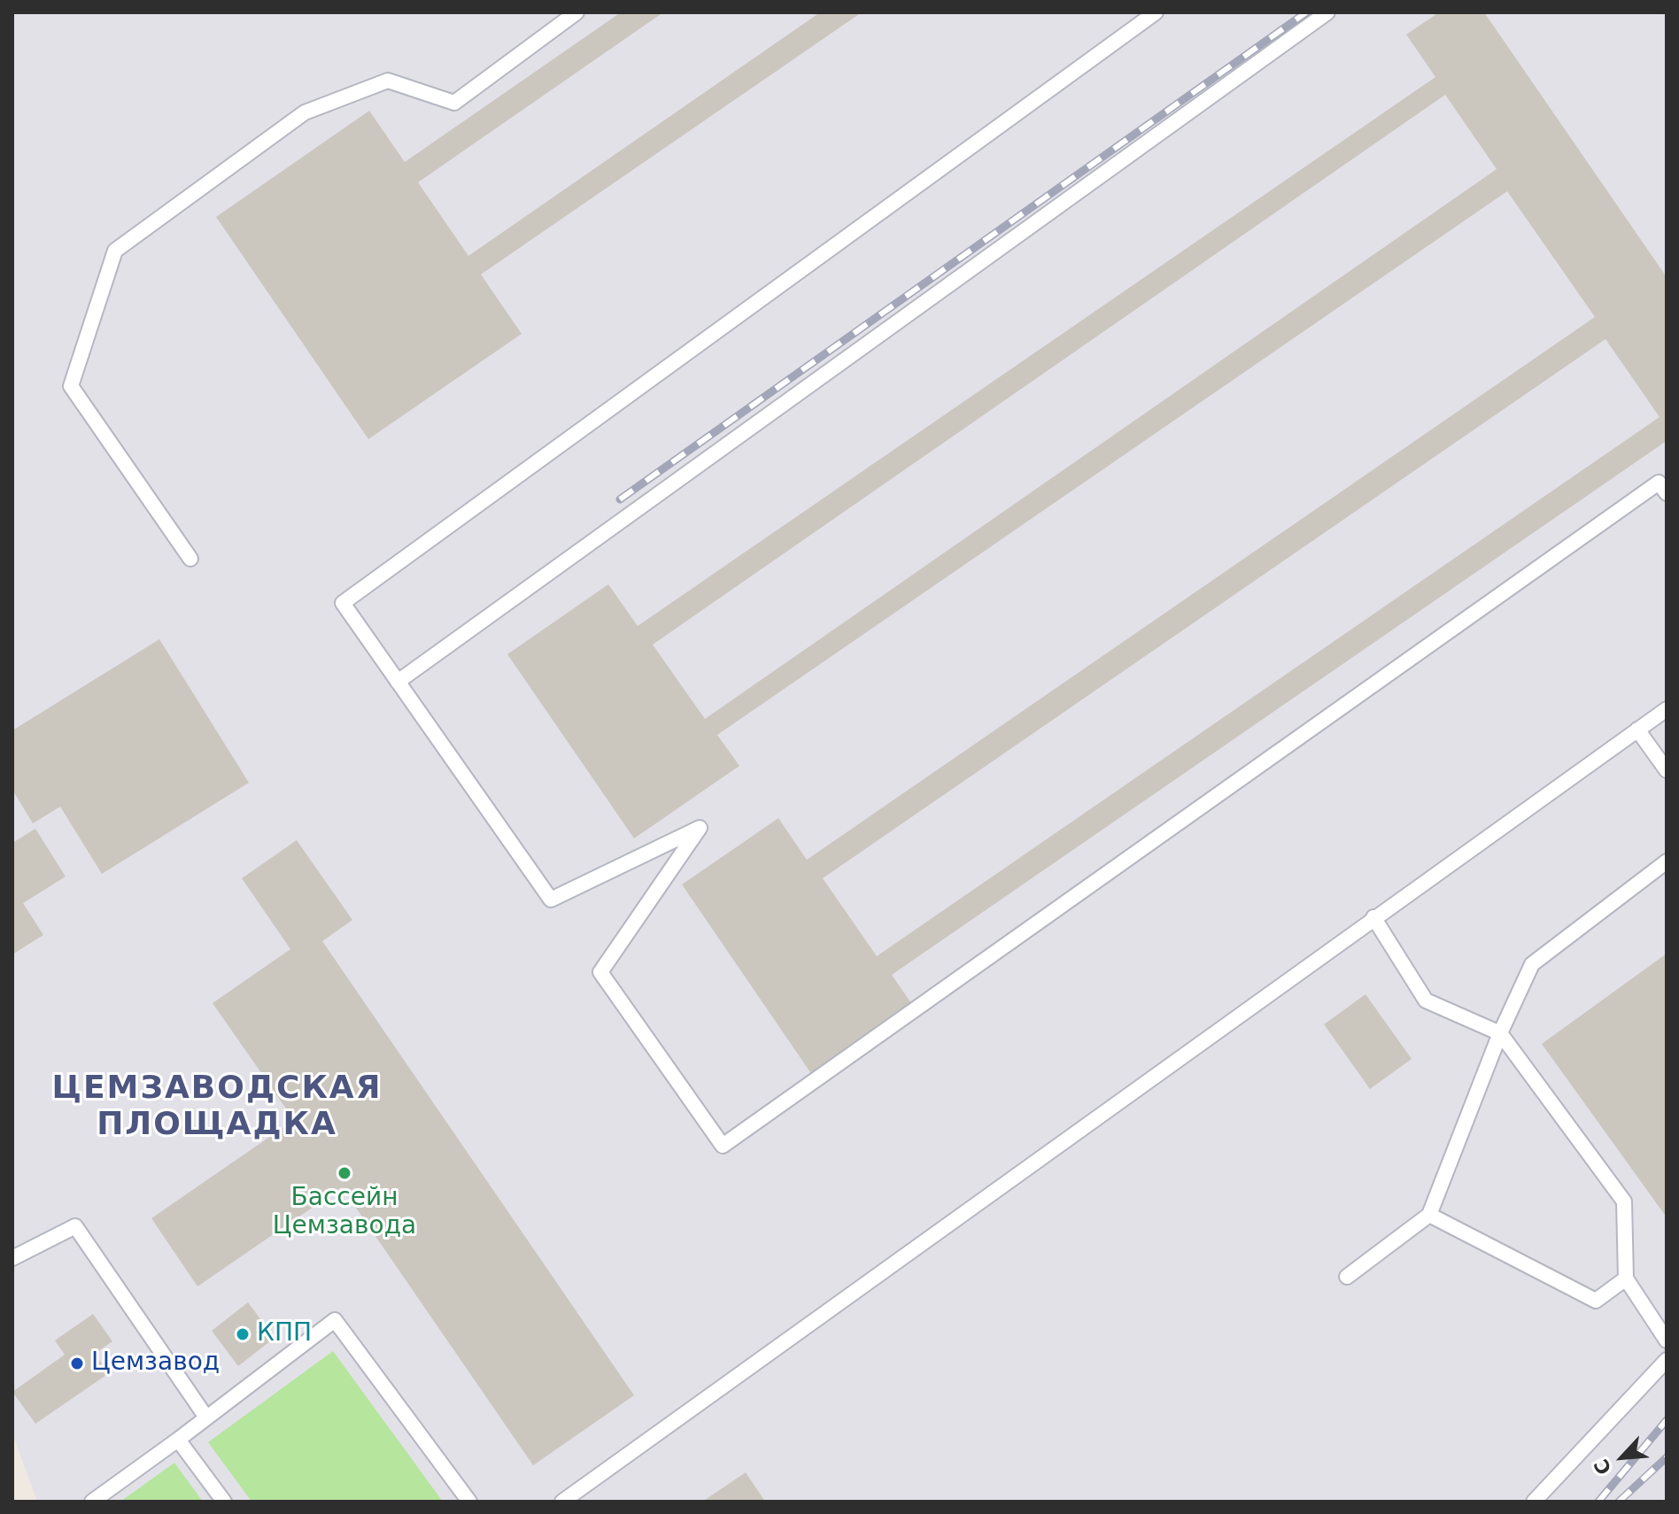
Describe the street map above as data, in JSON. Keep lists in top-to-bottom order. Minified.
{"districts":["ЦЕМЗАВОДСКАЯ ПЛОЩАДКА"],"places":["Бассейн Цемзавода","КПП","Цемзавод"],"north":"bottom left"}
